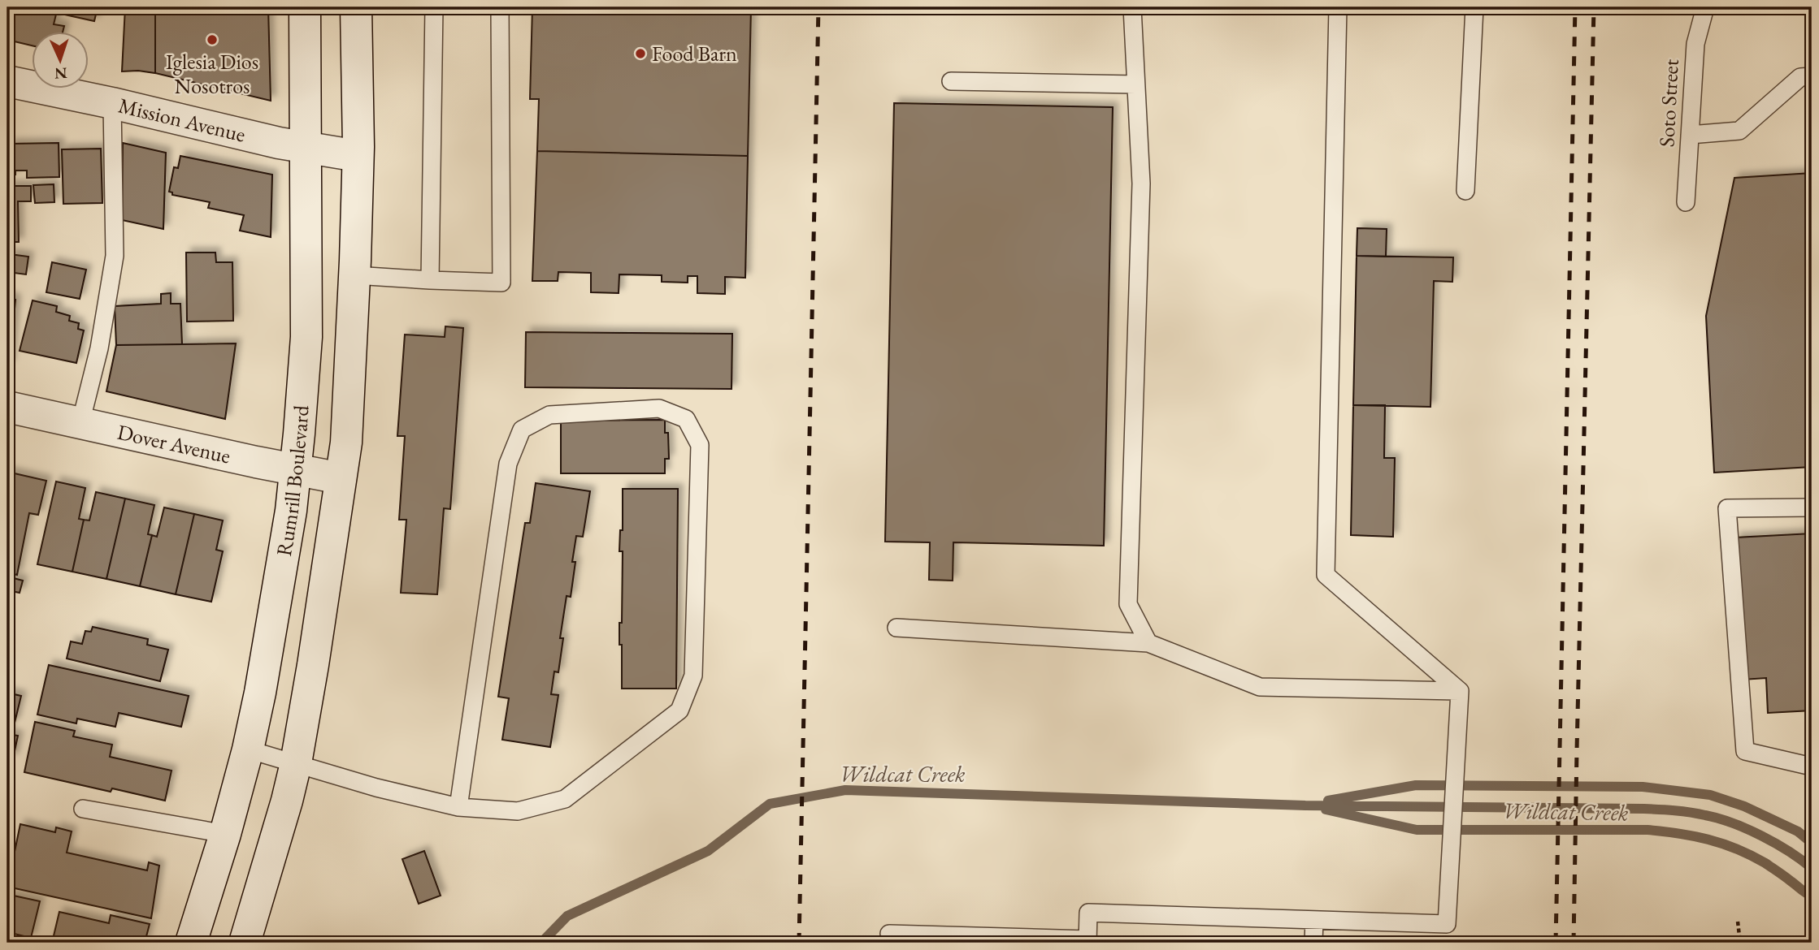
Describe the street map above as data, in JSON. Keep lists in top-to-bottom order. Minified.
{"streets":{"main road":["Mission Avenue","Dover Avenue","Rumrill Boulevard"],"lane":["Soto Street"]},"crossings":[["Mission Avenue","Rumrill Boulevard"],["Dover Avenue","Rumrill Boulevard"]],"water":["Wildcat Creek"],"places":["Iglesia Dios Nosotros","Food Barn"],"north":"bottom"}
